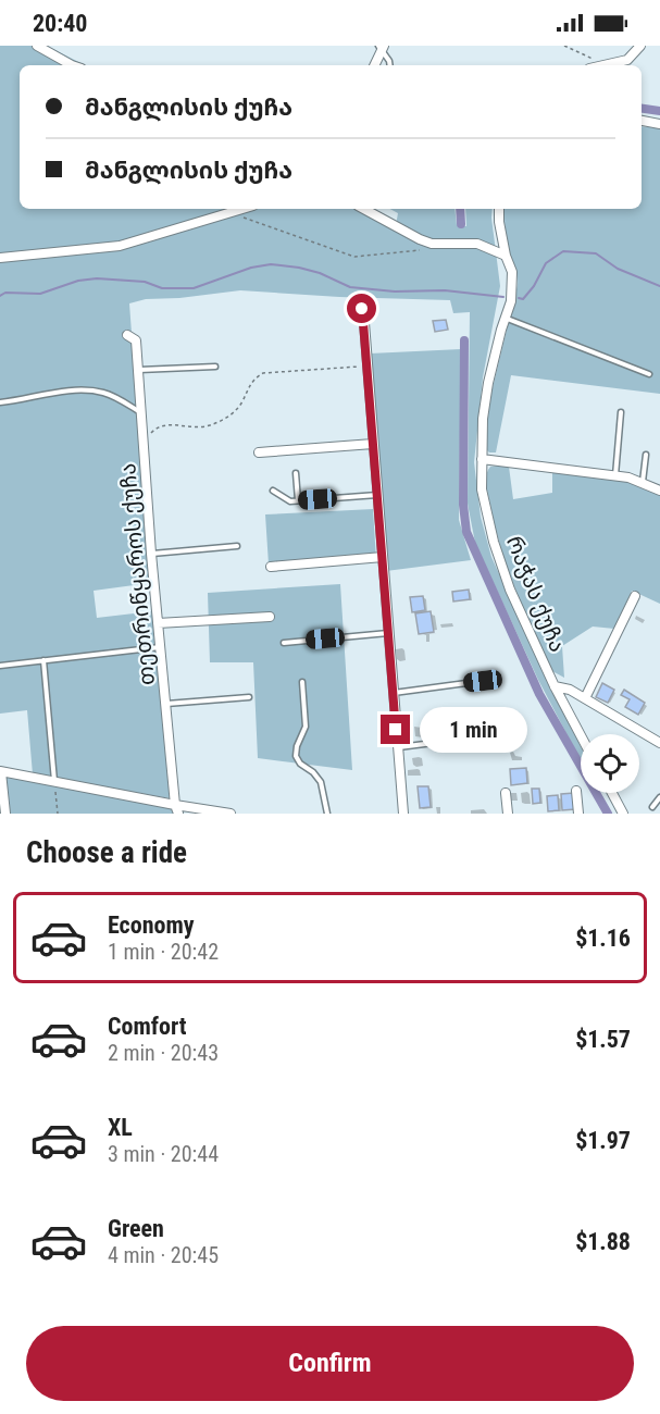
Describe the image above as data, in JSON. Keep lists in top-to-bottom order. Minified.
{"streets":{"street":["თეთრიწყაროს ქუჩა","რაჭას ქუჩა"]},"page":{"status":"20:40","banner":["მანგლისის ქუჩა","მანგლისის ქუჩა"],"bubble":"1 min","heading":"Choose a ride","list":[{"name":"Economy","note":"1 min · 20:42","value":"$1.16"},{"name":"Comfort","note":"2 min · 20:43","value":"$1.57"},{"name":"XL","note":"3 min · 20:44","value":"$1.97"},{"name":"Green","note":"4 min · 20:45","value":"$1.88"}],"buttons":"Confirm"}}
